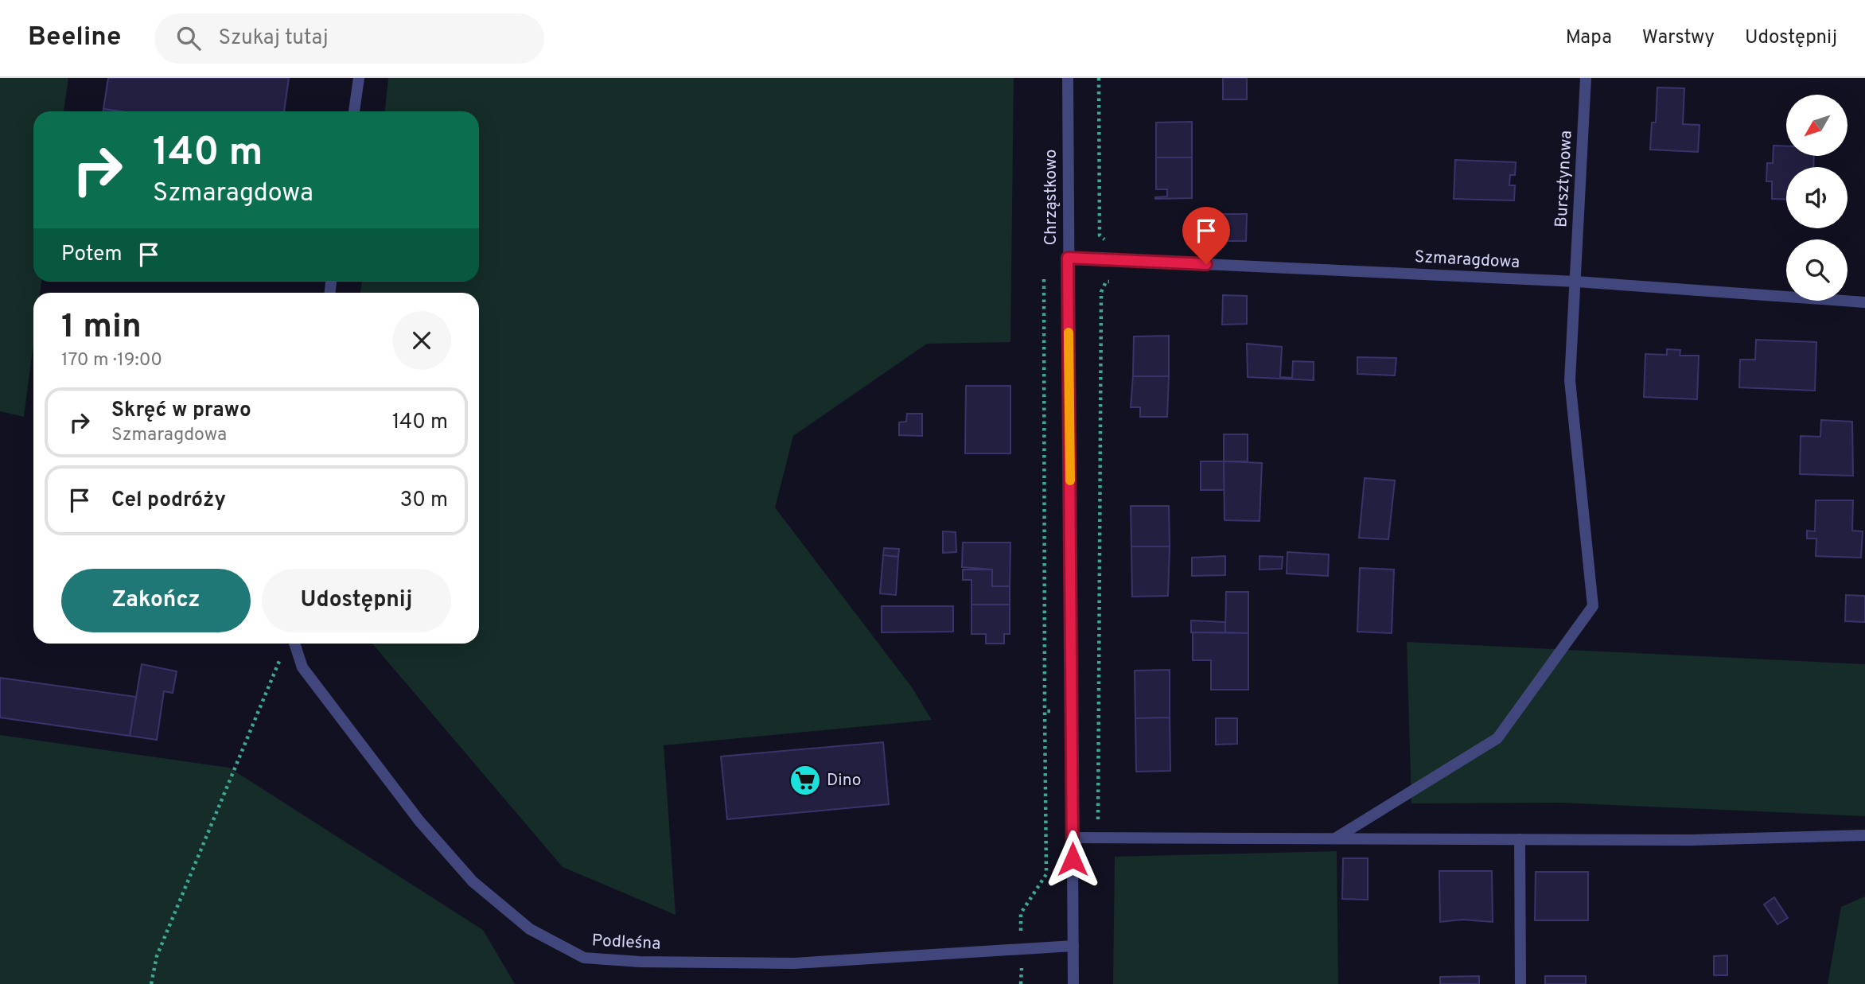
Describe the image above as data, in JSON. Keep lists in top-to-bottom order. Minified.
{"streets":{"street":["Bursztynowa","Chrząstkowo","Szmaragdowa","Podleśna"]},"crossings":[["Bursztynowa","Szmaragdowa"],["Chrząstkowo","Szmaragdowa"],["Chrząstkowo","Podleśna"]],"places":{"supermarket":["Dino"]},"north":"bottom left","page":{"header":"Beeline","search":"Szukaj tutaj","nav":["Mapa","Warstwy","Udostępnij"],"turn":["140 m","Szmaragdowa"],"then":"Potem","heading":["1 min","170 m · 19:00"],"list":[{"name":"Skręć w prawo","note":"Szmaragdowa","value":"140 m"},{"name":"Cel podróży","value":"30 m"}],"buttons":["Zakończ","Udostępnij"]}}
